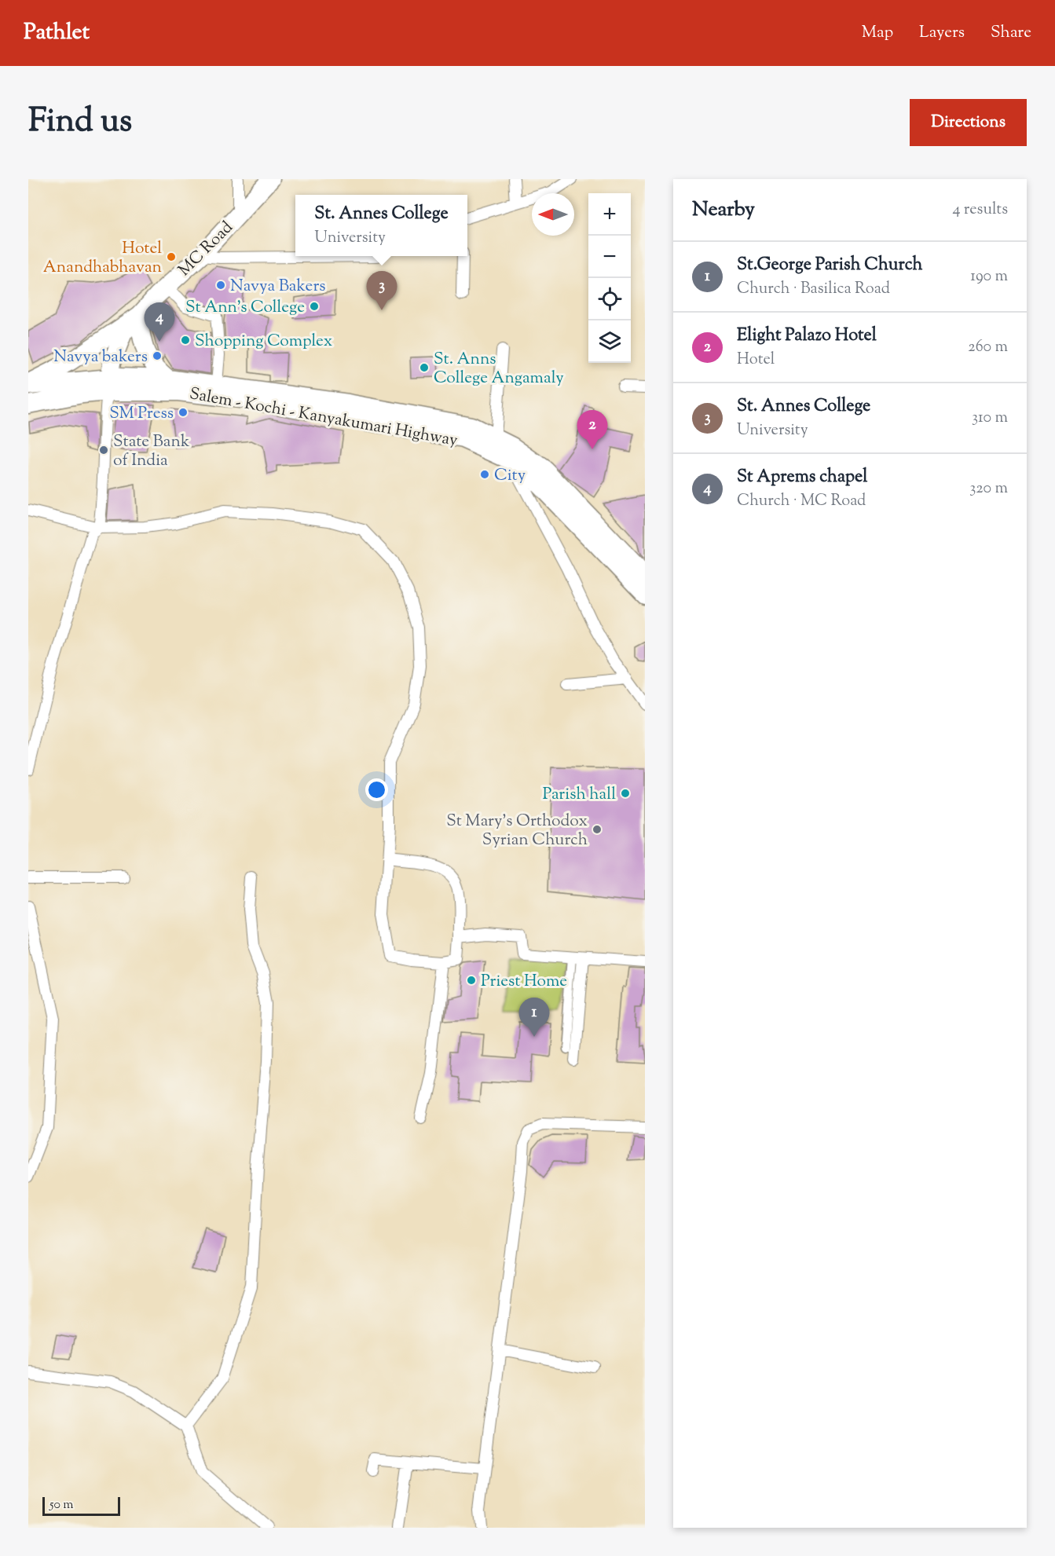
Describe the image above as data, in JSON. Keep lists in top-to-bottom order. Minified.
{"streets":{"main road":["MC Road","Salem - Kochi - Kanyakumari Highway"]},"crossings":[["MC Road","Salem - Kochi - Kanyakumari Highway"]],"places":["Hotel Anandhabhavan","Navya Bakers","St Ann's College","Shopping Complex","Navya bakers","St. Anns College Angamaly","SM Press","State Bank of India","City","Parish hall","St Mary's Orthodox Syrian Church","Priest Home"],"scale_bar":"50 m","north":"left","page":{"header":"Pathlet","nav":["Map","Layers","Share"],"title":"Find us","buttons":"Directions","heading":["Nearby","4 results"],"map_buttons":["+","−"],"popup":["St. Annes College","University"],"list":[{"mark":"1","name":"St.George Parish Church","note":"Church · Basilica Road","value":"190 m"},{"mark":"2","name":"Elight Palazo Hotel","note":"Hotel","value":"260 m"},{"mark":"3","name":"St. Annes College","note":"University","value":"310 m"},{"mark":"4","name":"St Aprems chapel","note":"Church · MC Road","value":"320 m"}],"pins":["3","4","2","1"],"scale":"50 m"}}
